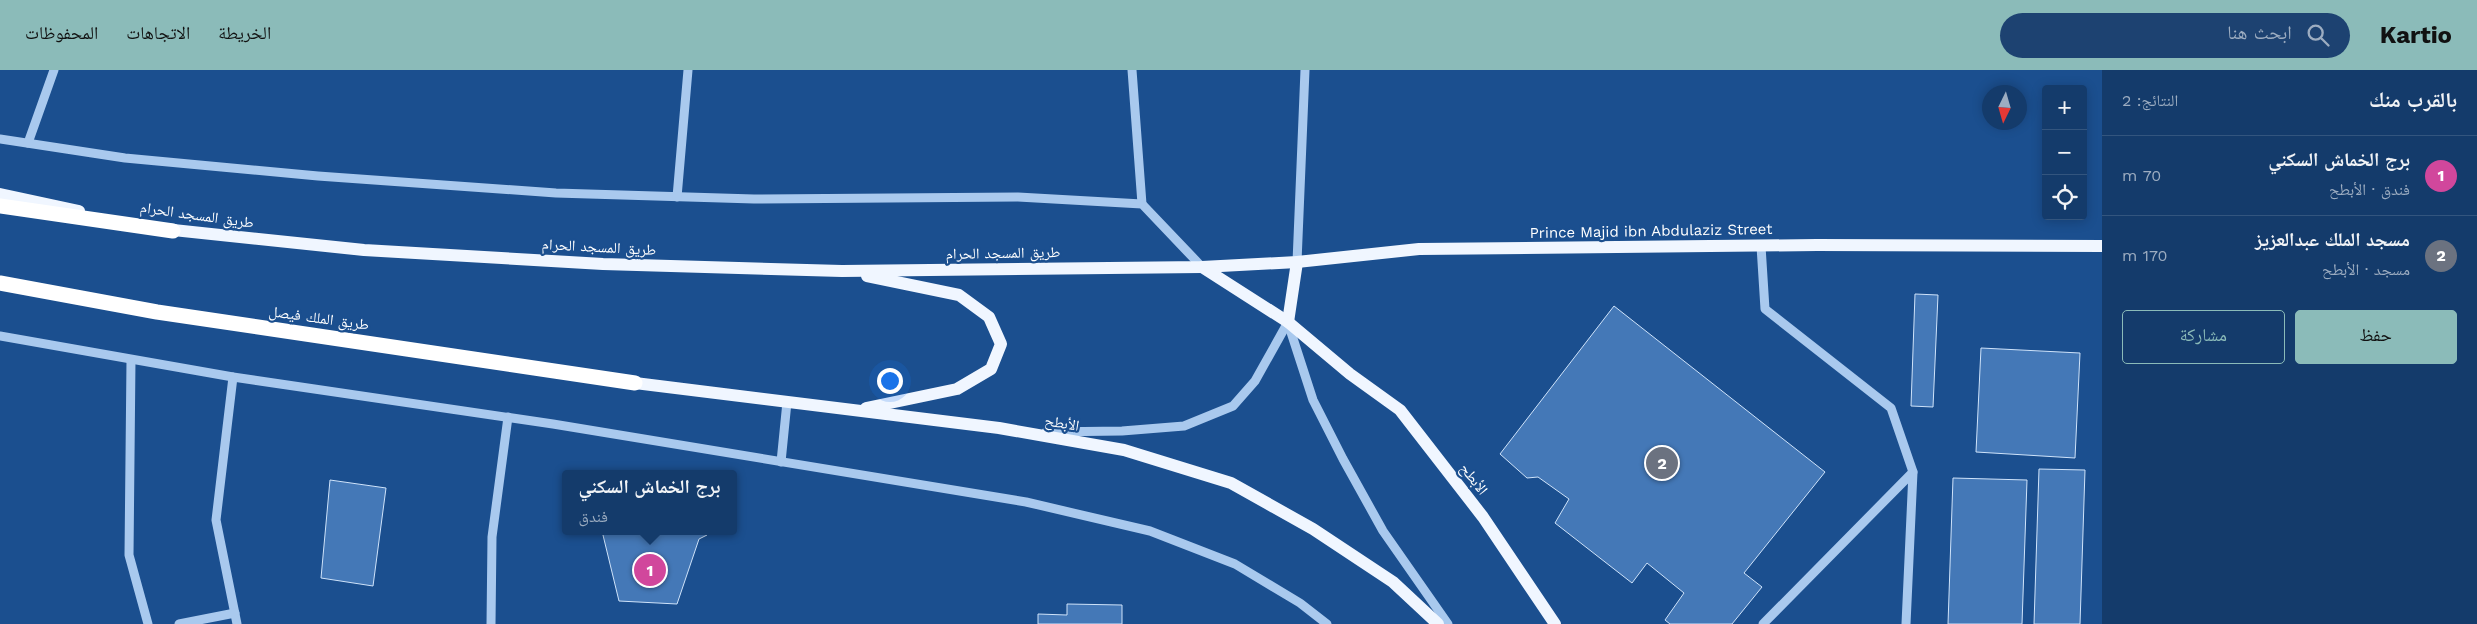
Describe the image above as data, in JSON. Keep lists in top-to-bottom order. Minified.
{"streets":{"highway":["طريق الملك فيصل"],"main road":["طريق المسجد الحرام","Prince Majid ibn Abdulaziz Street","الأبطح"]},"crossings":[["طريق المسجد الحرام","Prince Majid ibn Abdulaziz Street"],["طريق المسجد الحرام","الأبطح"],["Prince Majid ibn Abdulaziz Street","الأبطح"],["طريق الملك فيصل","الأبطح"]],"north":"bottom","page":{"header":"Kartio","search":"ابحث هنا","nav":["الخريطة","الاتجاهات","المحفوظات"],"heading":["بالقرب منك","النتائج: 2"],"map_buttons":["+","−"],"list":[{"mark":"1","name":"برج الخماش السكني","note":"فندق · الأبطح","value":"70 m"},{"mark":"2","name":"مسجد الملك عبدالعزيز","note":"مسجد · الأبطح","value":"170 m"}],"buttons":["حفظ","مشاركة"],"pins":["2","1"],"popup":["برج الخماش السكني","فندق"]}}
